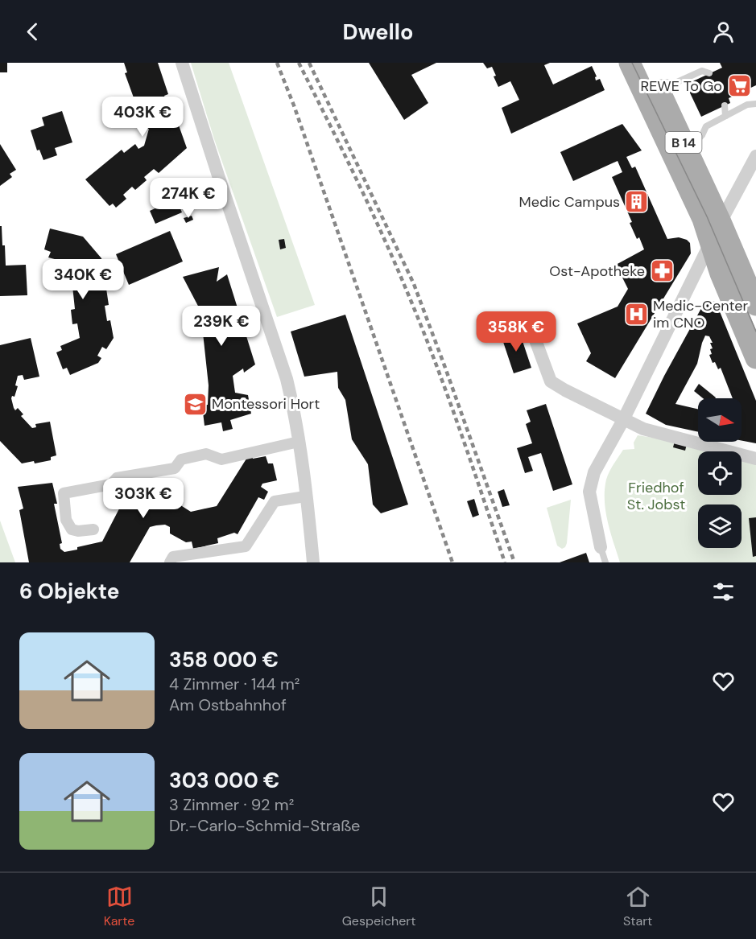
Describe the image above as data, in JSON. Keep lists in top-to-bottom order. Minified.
{"streets":{"main road":["B 14"]},"parks":["Friedhof St. Jobst"],"places":{"supermarket":["REWE To Go"],"building":["Medic Campus"],"pharmacy":["Ost-Apotheke"],"hospital":["Medic-Center im CNO"],"school or university":["Montessori Hort"]},"north":"right","page":{"header":"Dwello","price":["403K €","274K €","340K €","239K €","358K €","303K €"],"heading":"6 Objekte","list":[{"name":"358 000 €","note":"4 Zimmer · 144 m² · Am Ostbahnhof"},{"name":"303 000 €","note":"3 Zimmer · 92 m² · Dr.-Carlo-Schmid-Straße"}],"tabs":["Karte","Gespeichert","Start"]}}
